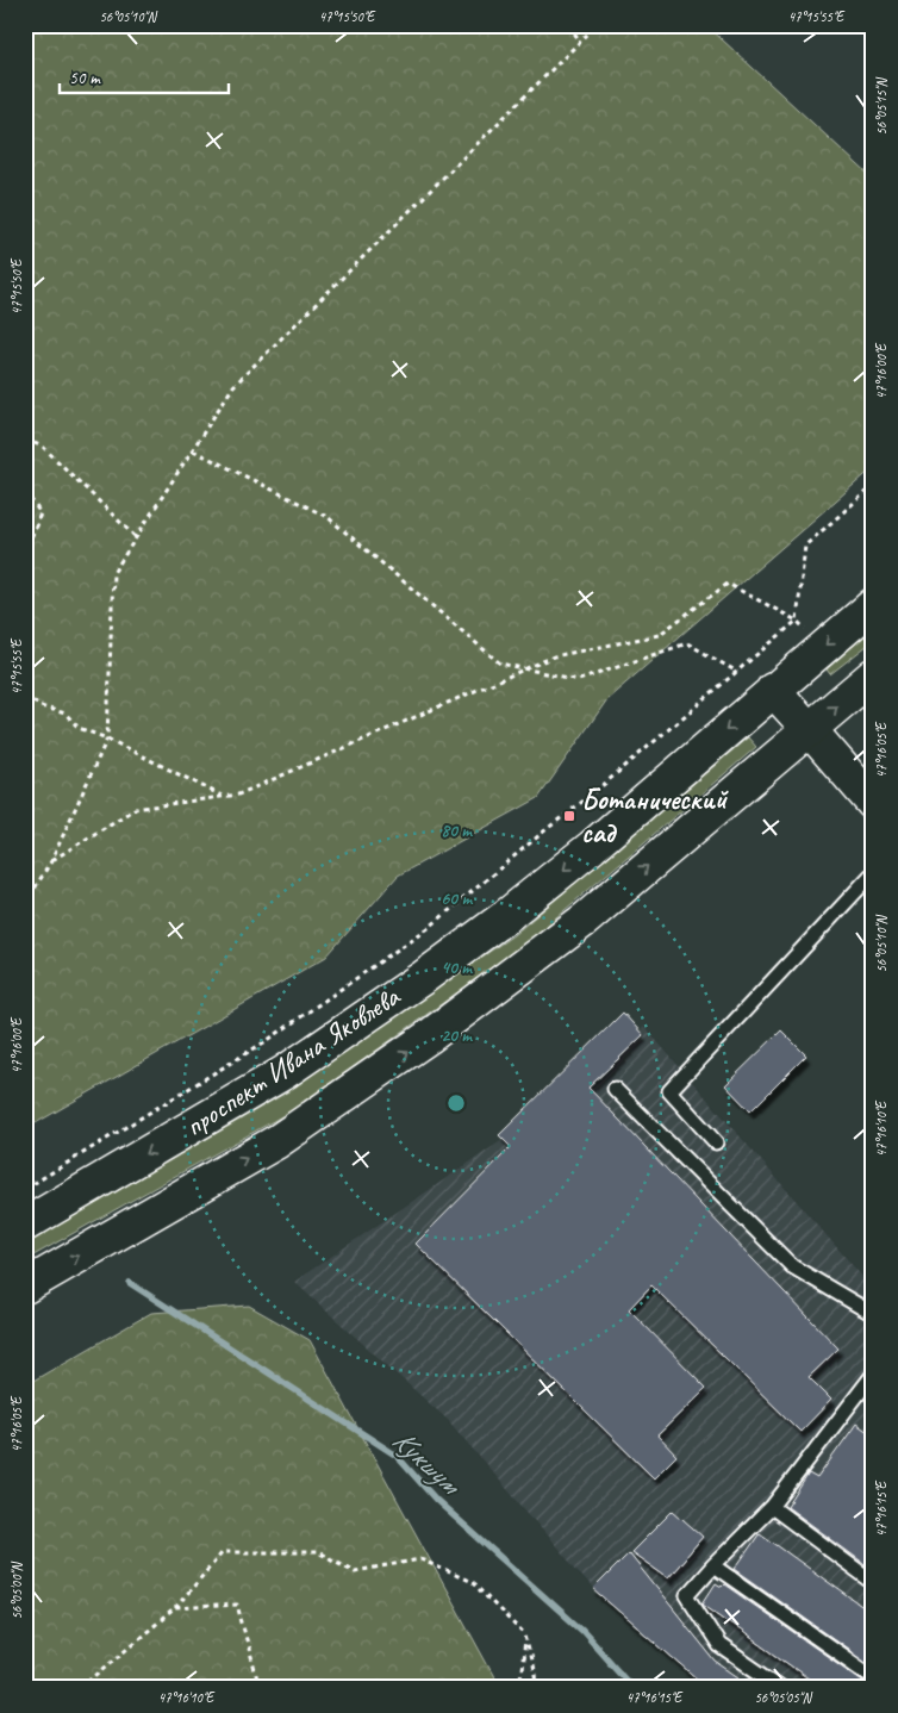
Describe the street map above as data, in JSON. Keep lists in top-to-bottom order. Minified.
{"streets":{"main road":["проспект Ивана Яковлева"]},"water":["Кукшум"],"places":{"transit":["Ботанический сад"]},"scale_bar":"50 m","coordinates":["56°05'10\"N","47°15'50\"E","47°15'55\"E","56°05'15\"N","47°16'00\"E","47°16'05\"E","47°16'10\"E","47°16'15\"E","56°05'00\"N","56°05'05\"N"],"rings":["80 m","60 m","40 m","20 m"]}
